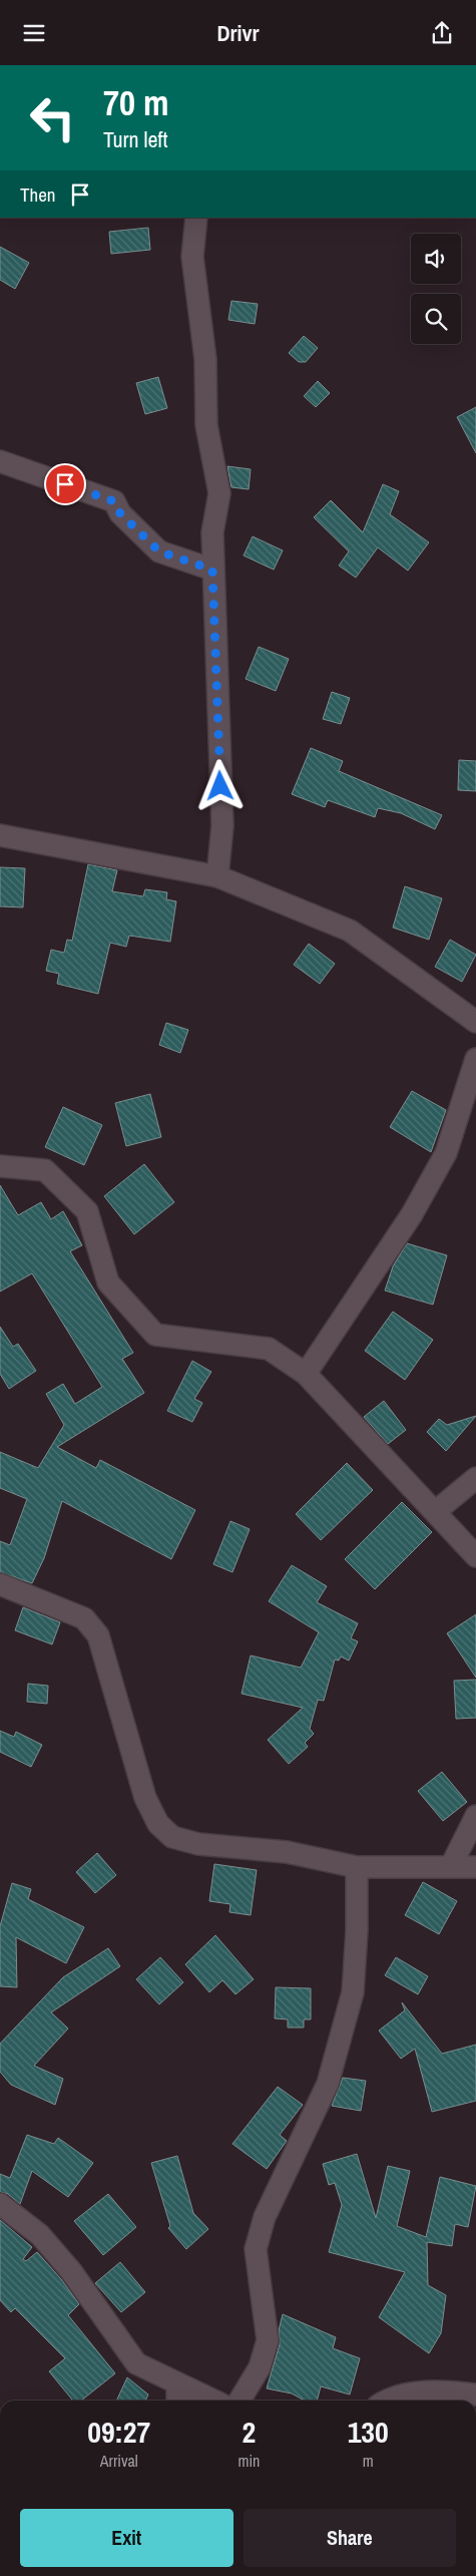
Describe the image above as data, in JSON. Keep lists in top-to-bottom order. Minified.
{"page":{"header":"Drivr","turn":["70 m","Turn left"],"then":"Then","eta":["09:27","Arrival","2","min","130","m"],"buttons":["Exit","Share"]}}
